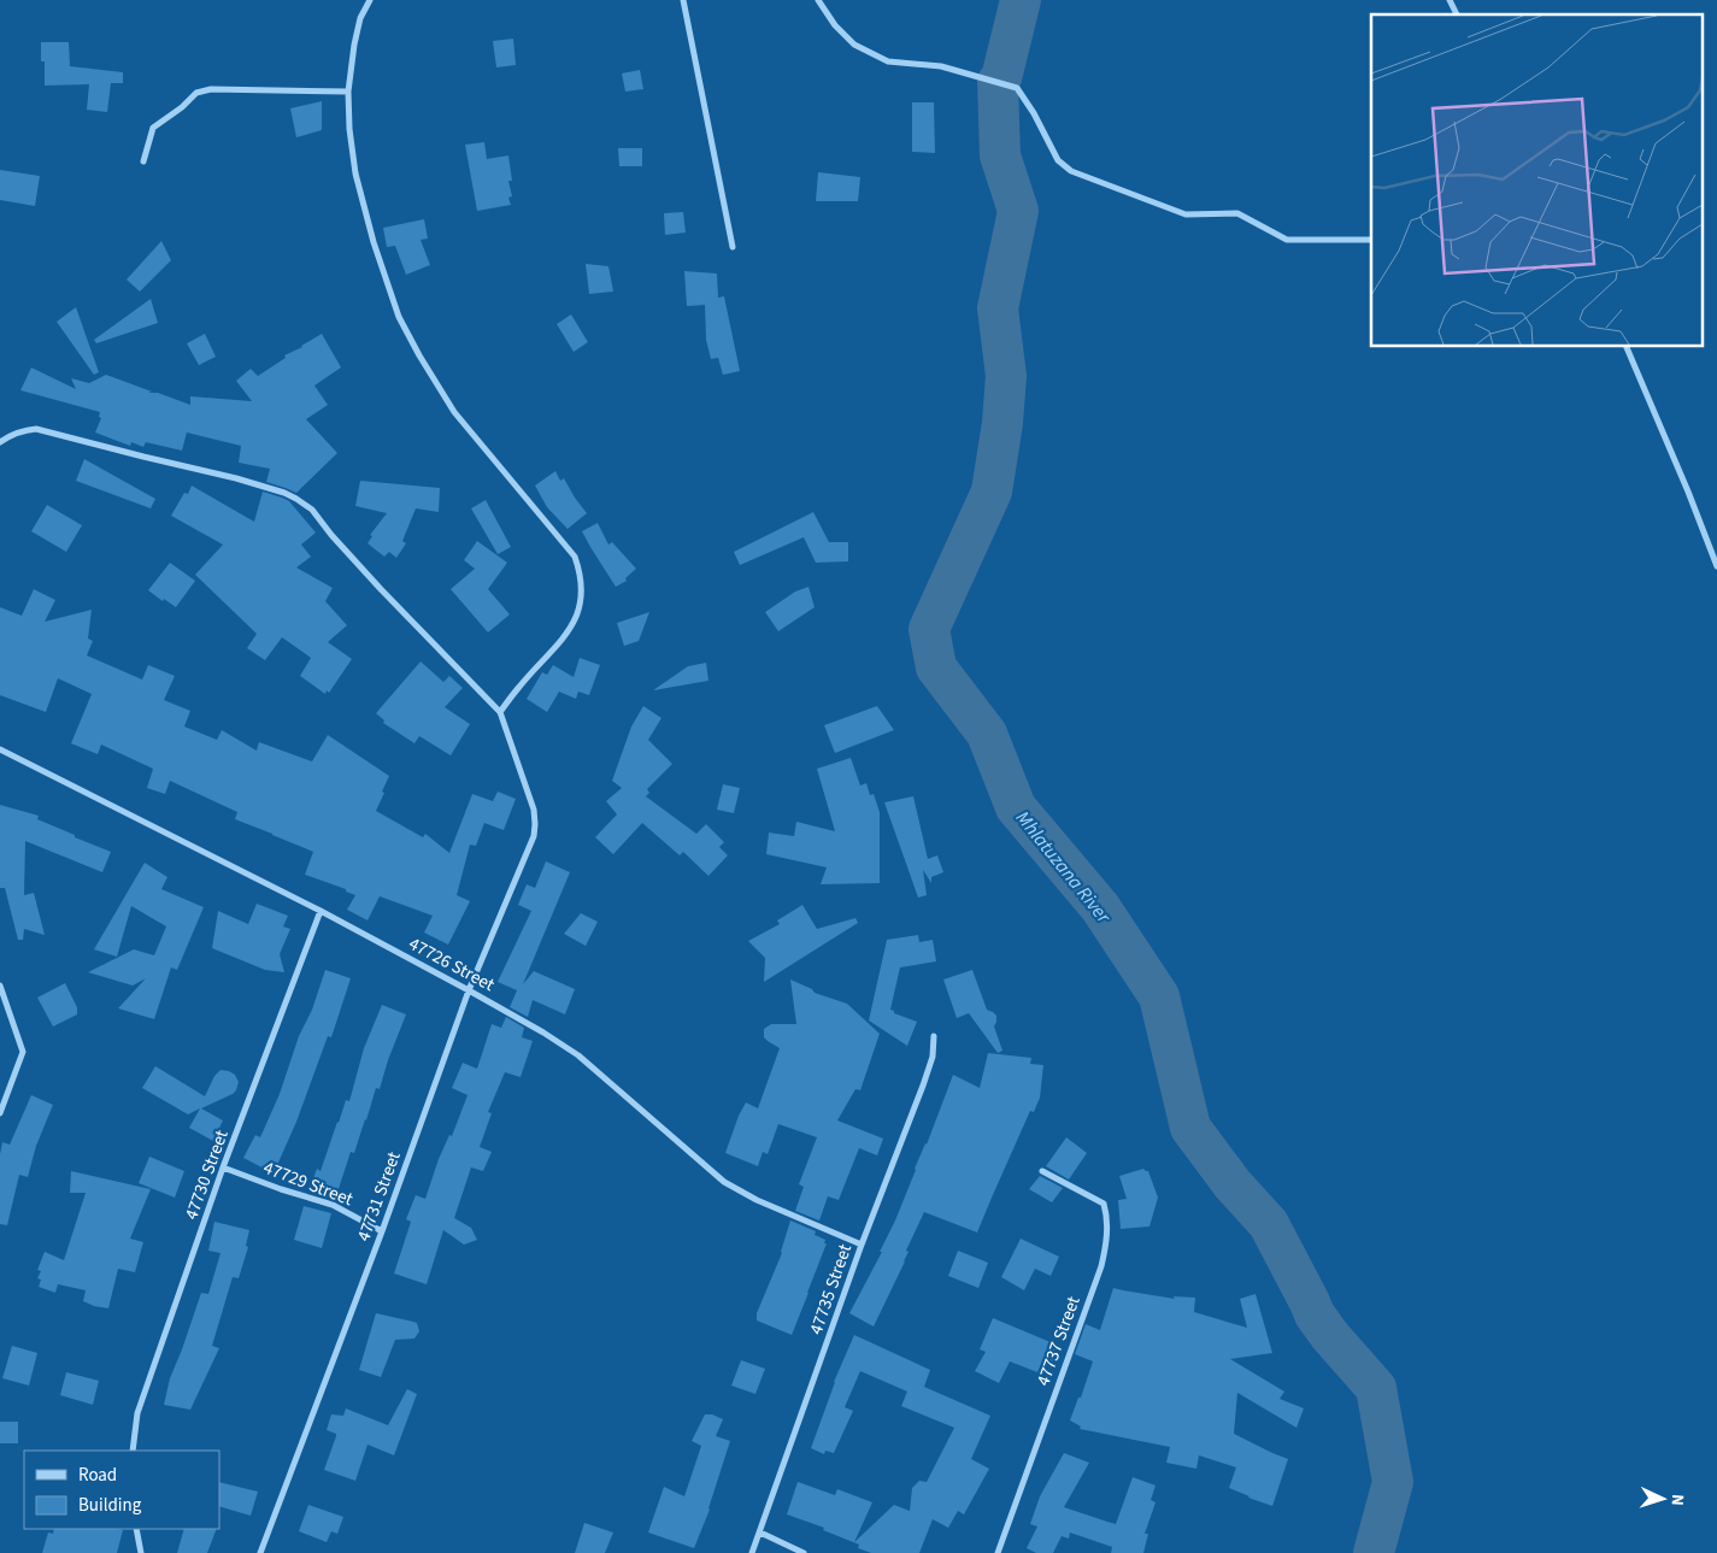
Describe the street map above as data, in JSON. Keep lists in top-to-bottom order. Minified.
{"streets":{"street":["47726 Street","47730 Street","47729 Street","47731 Street","47735 Street","47737 Street"]},"crossings":[["47726 Street","47730 Street"],["47726 Street","47731 Street"],["47726 Street","47735 Street"],["47730 Street","47729 Street"],["47729 Street","47731 Street"]],"water":["Mhlatuzana River"],"legend":["Road","Building"],"north":"right"}
